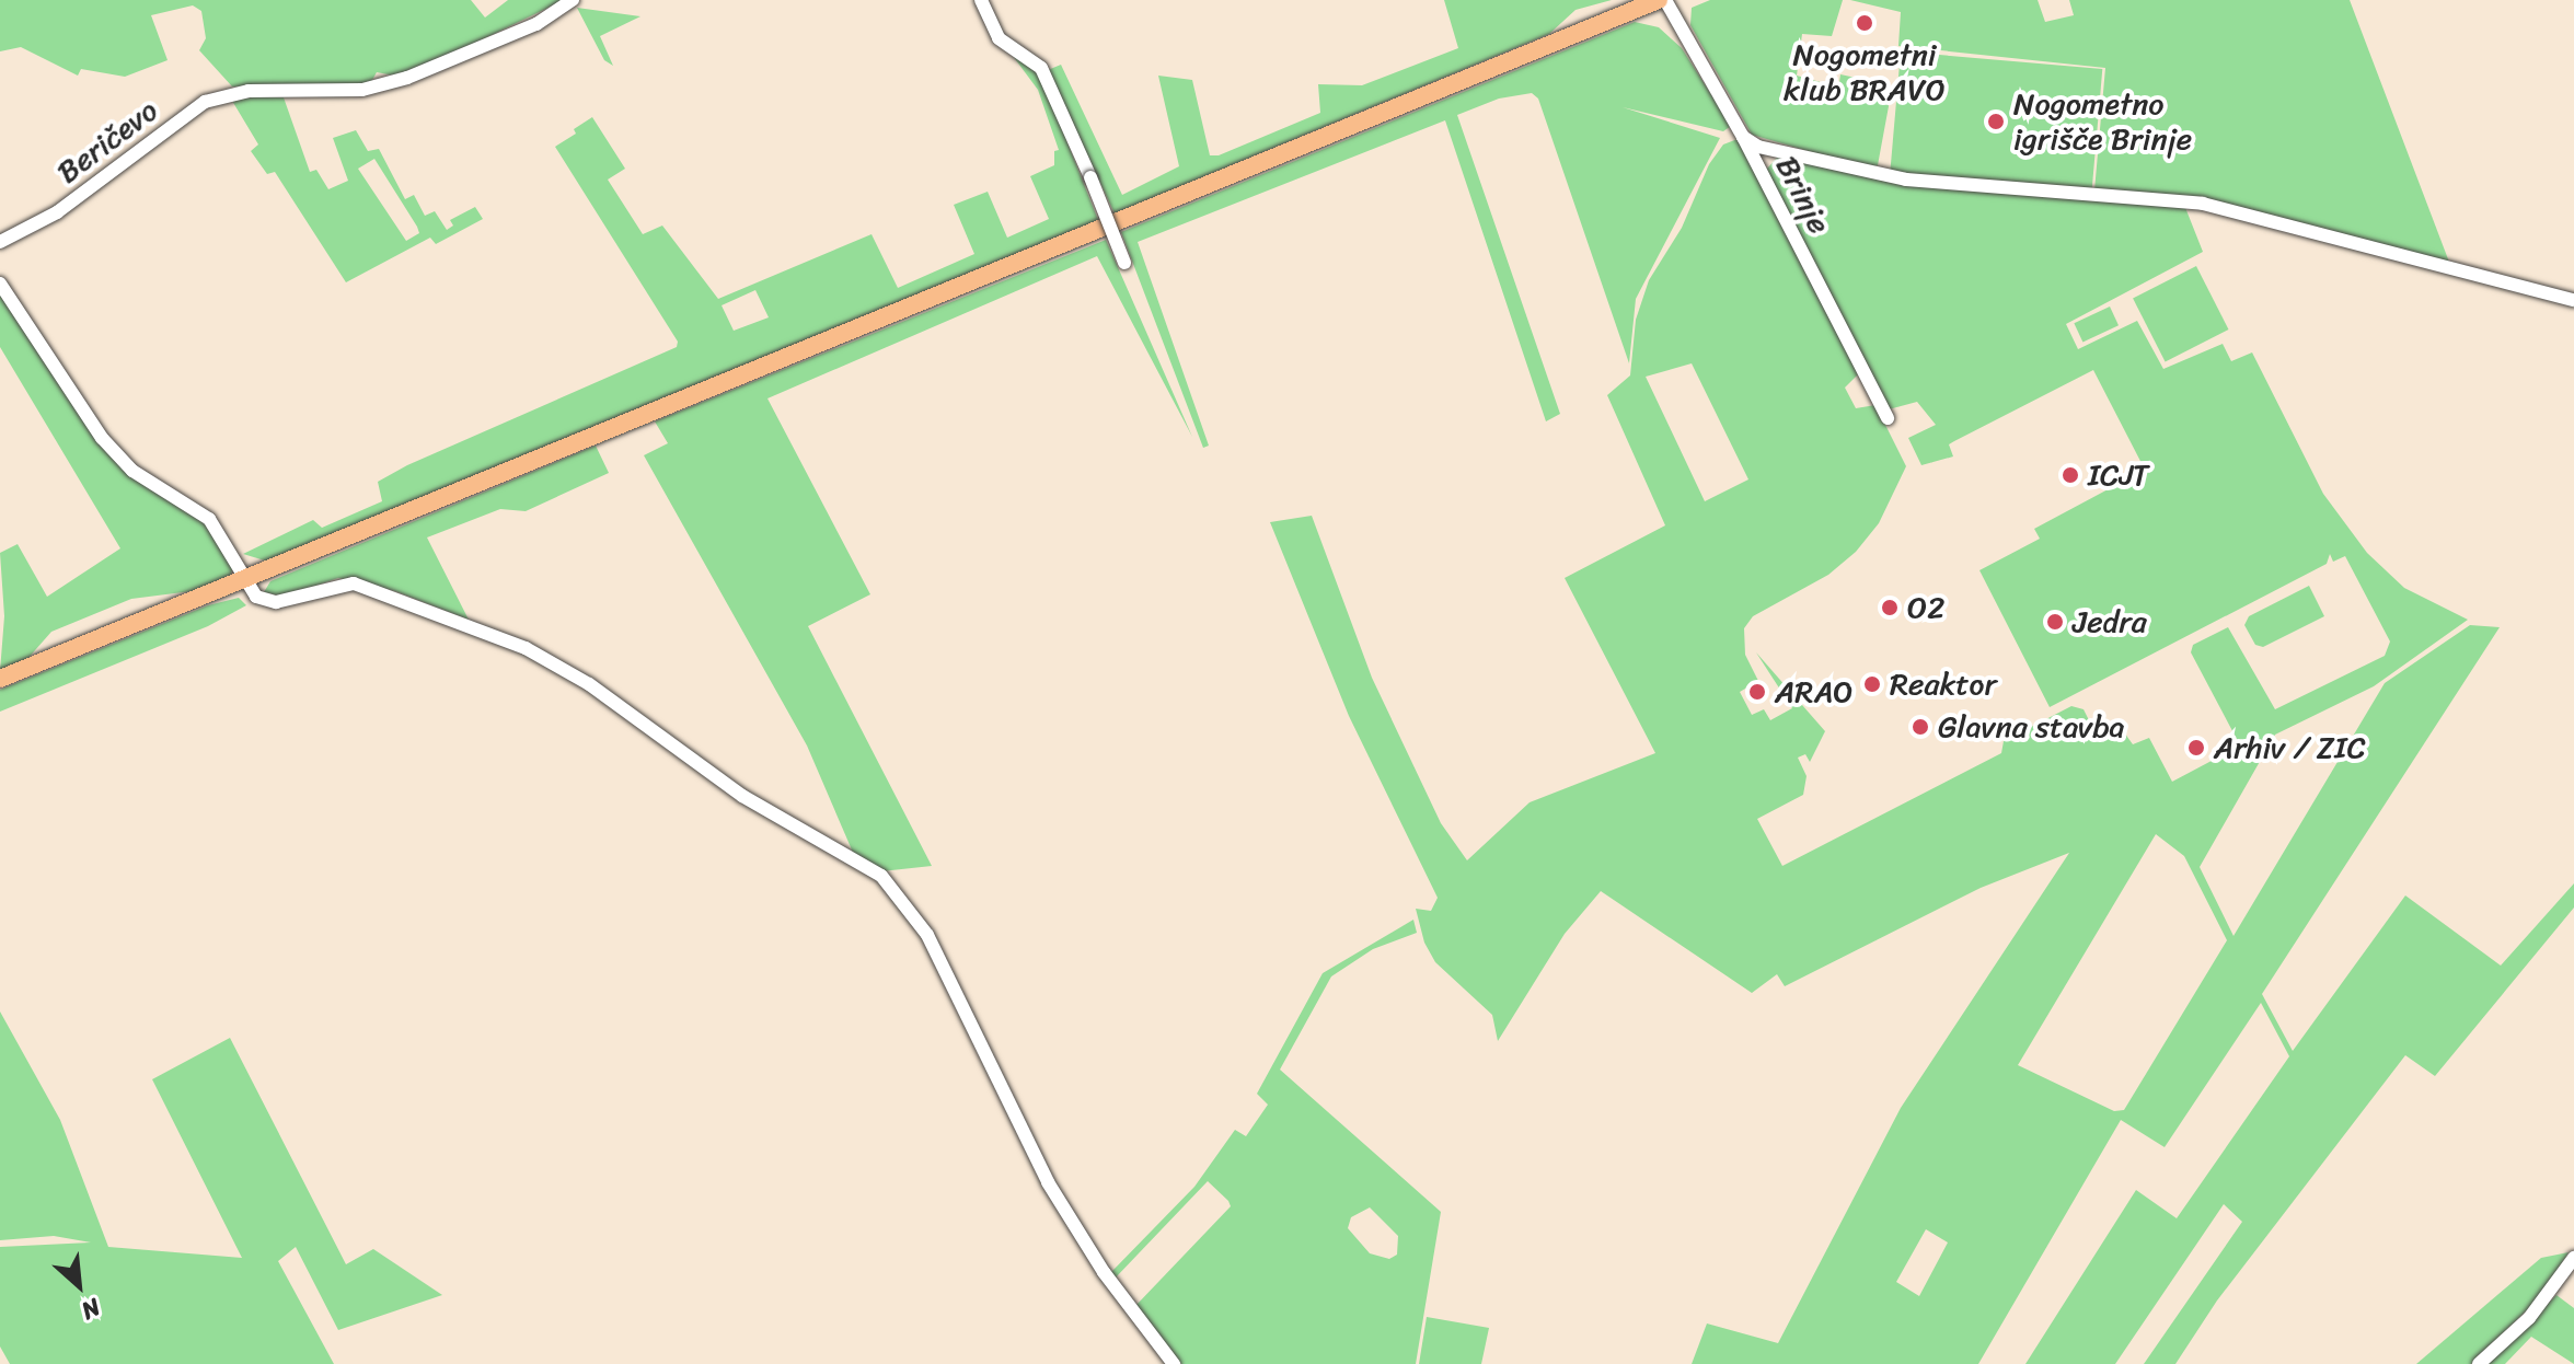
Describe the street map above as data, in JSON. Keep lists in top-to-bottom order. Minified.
{"streets":{"street":["Beričevo","Brinje"]},"places":["Nogometni klub BRAVO","Nogometno igrišče Brinje","ICJT","O2","Jedra","Reaktor","ARAO","Glavna stavba","Arhiv / ZIC"],"north":"bottom right"}
